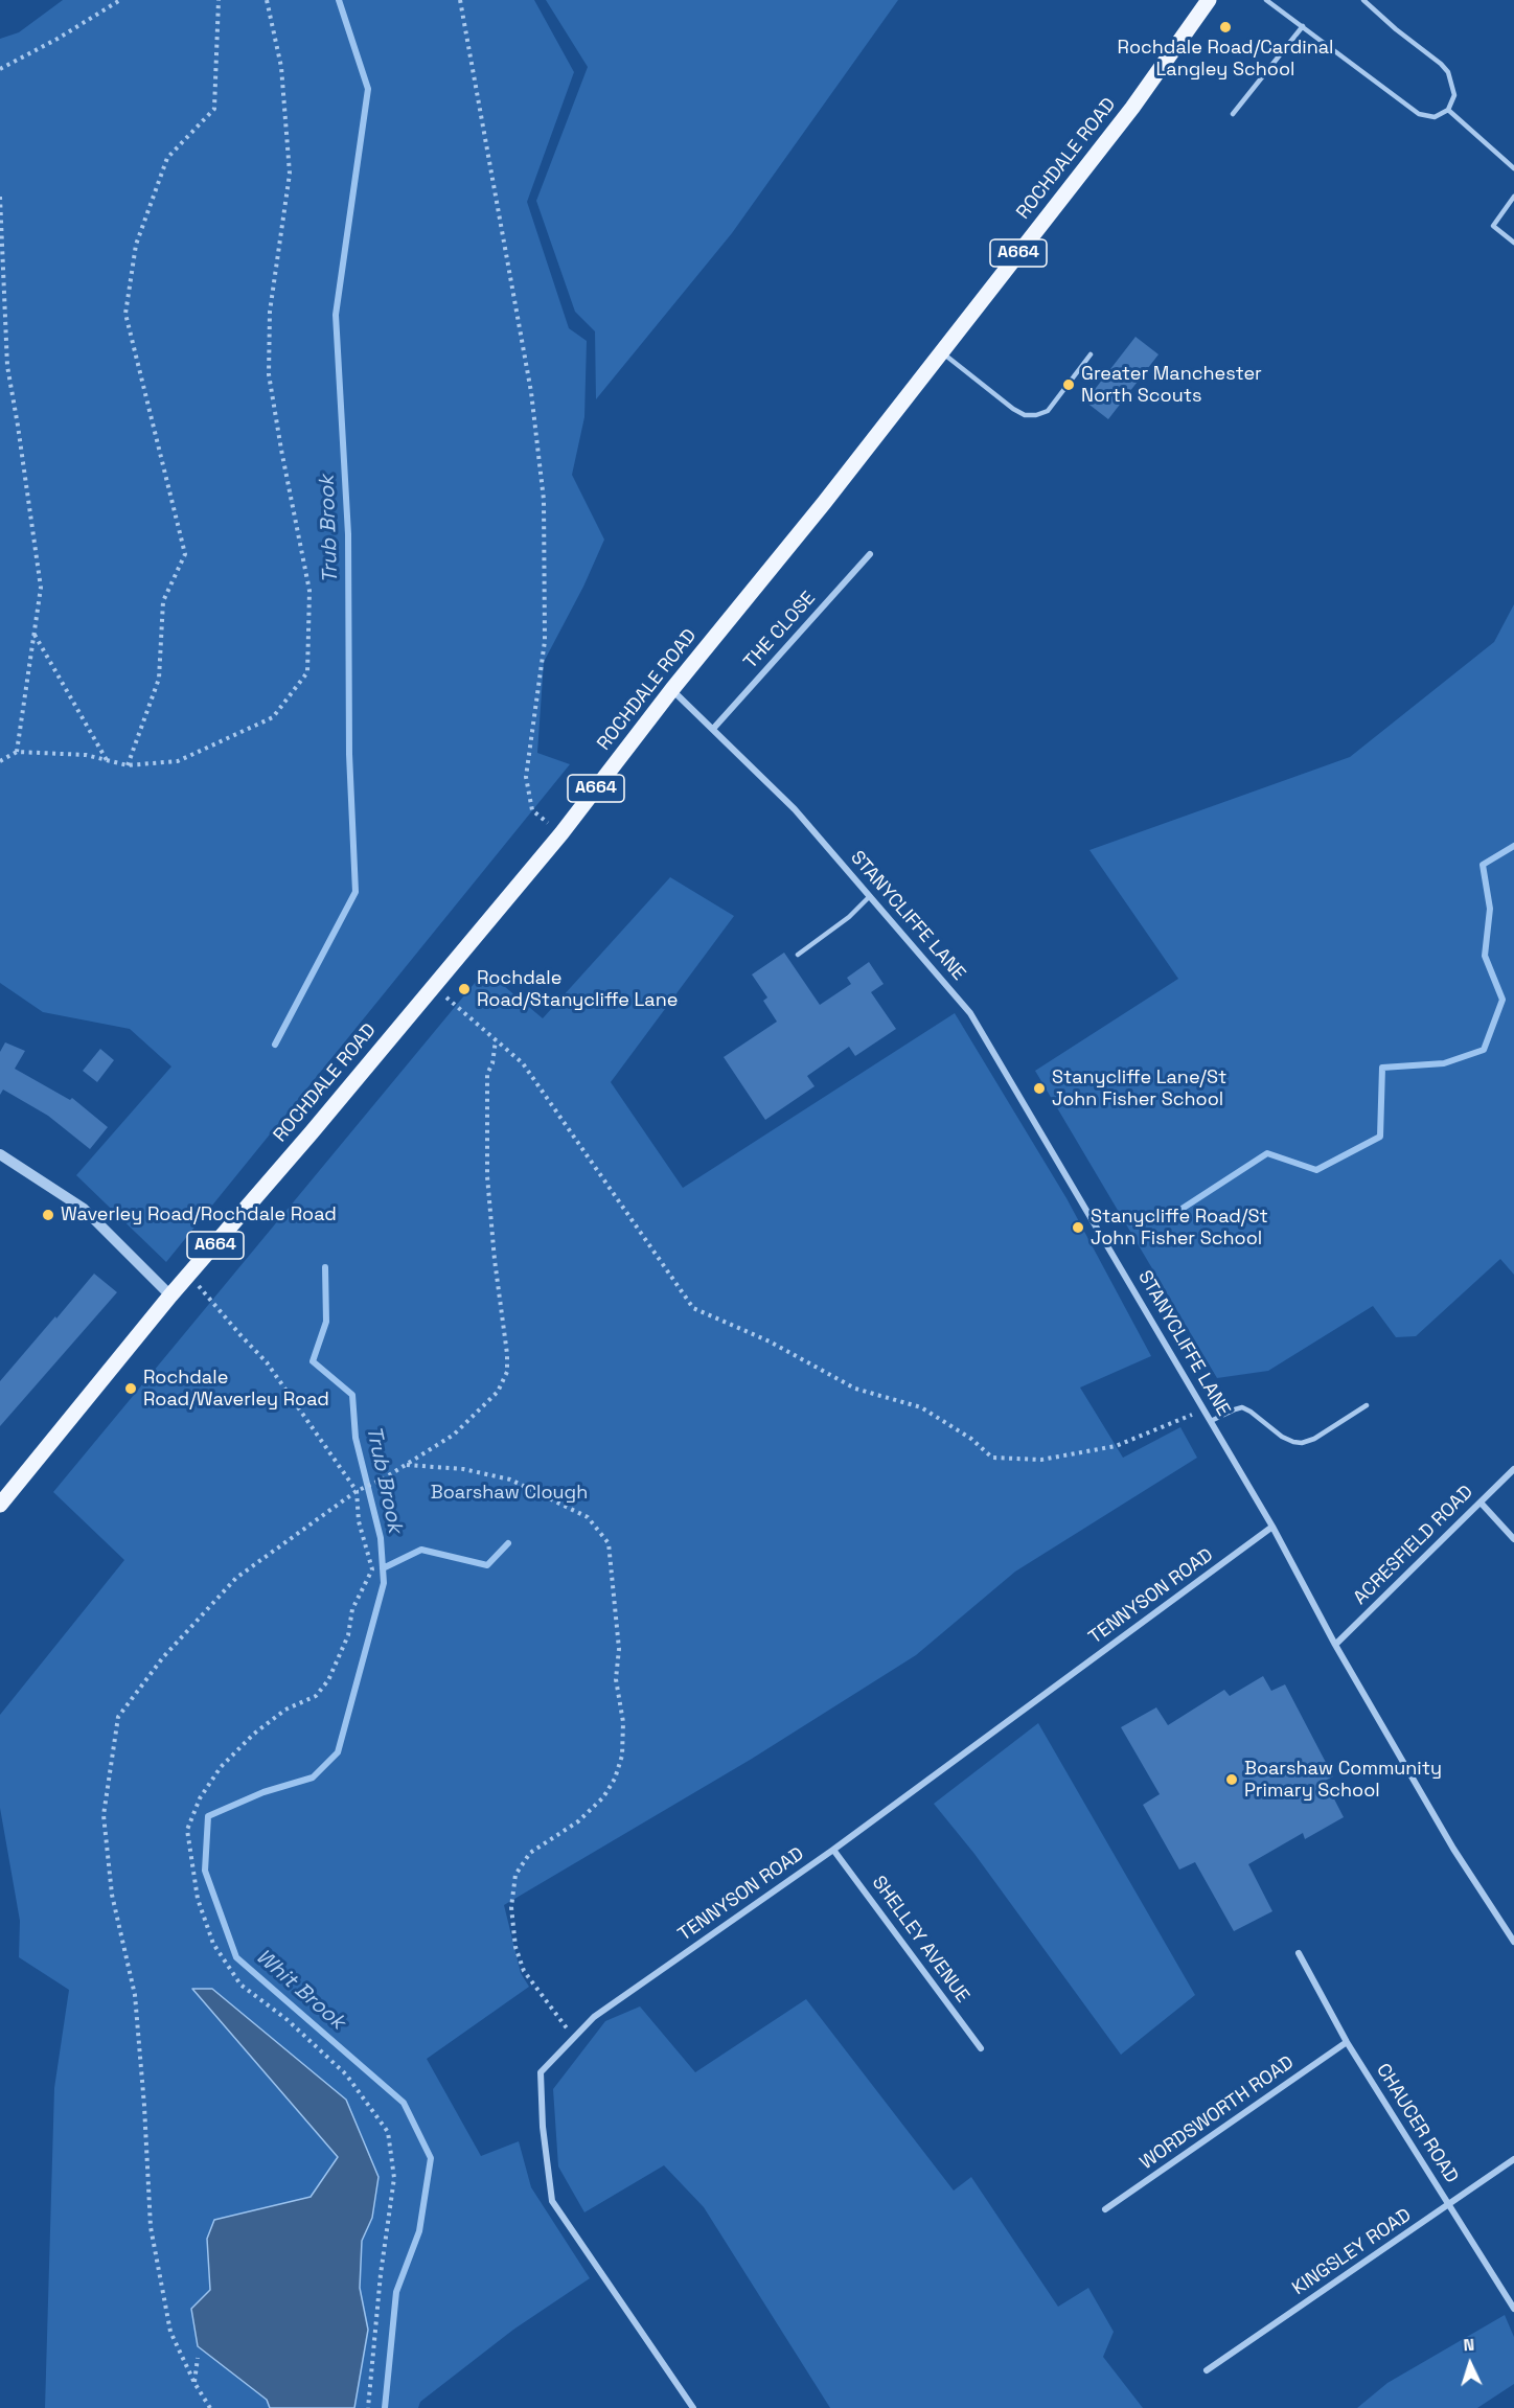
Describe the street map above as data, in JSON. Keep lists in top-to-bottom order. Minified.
{"streets":{"main road":["ROCHDALE ROAD","A664"],"street":["THE CLOSE","STANYCLIFFE LANE","ACRESFIELD ROAD","TENNYSON ROAD","SHELLEY AVENUE","WORDSWORTH ROAD","CHAUCER ROAD","KINGSLEY ROAD"]},"crossings":[["ROCHDALE ROAD","STANYCLIFFE LANE"],["THE CLOSE","STANYCLIFFE LANE"],["STANYCLIFFE LANE","ACRESFIELD ROAD"],["STANYCLIFFE LANE","TENNYSON ROAD"],["TENNYSON ROAD","SHELLEY AVENUE"],["WORDSWORTH ROAD","CHAUCER ROAD"],["CHAUCER ROAD","KINGSLEY ROAD"]],"water":["Trub Brook","Whit Brook"],"parks":["Boarshaw Clough"],"places":["Rochdale Road/Cardinal Langley School","Greater Manchester North Scouts","Rochdale Road/Stanycliffe Lane","Stanycliffe Lane/St John Fisher School","Waverley Road/Rochdale Road","Stanycliffe Road/St John Fisher School","Rochdale Road/Waverley Road","Boarshaw Community Primary School"],"north":"top"}
